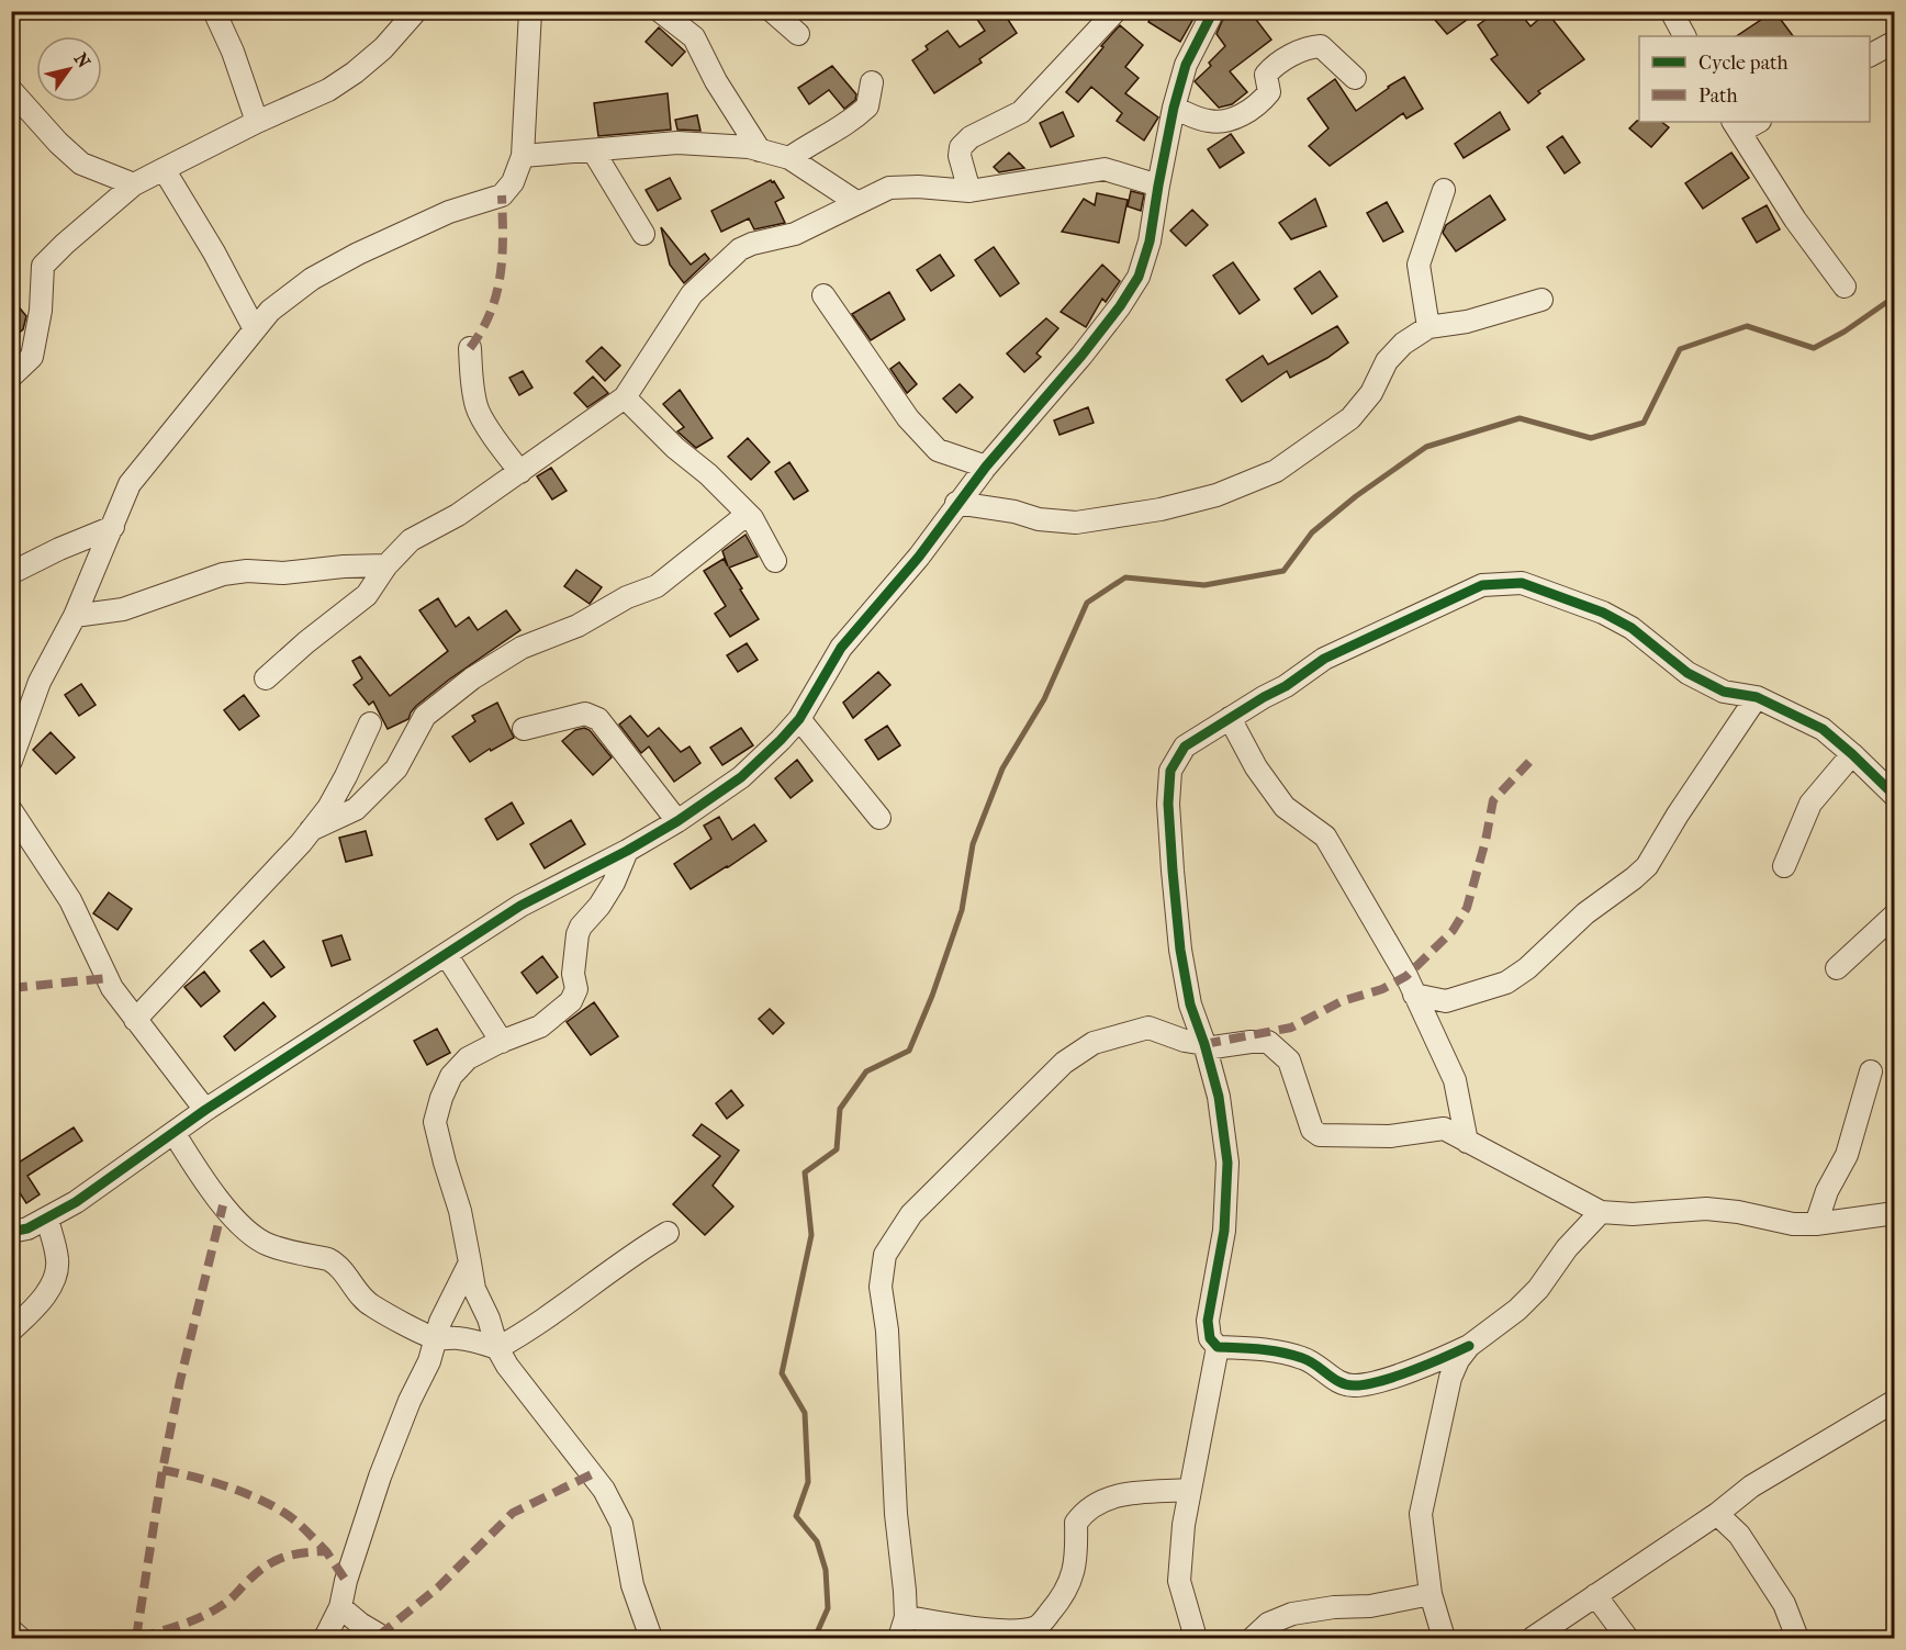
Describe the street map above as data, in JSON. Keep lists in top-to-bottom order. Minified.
{"legend":["Cycle path","Path"],"north":"top right"}
